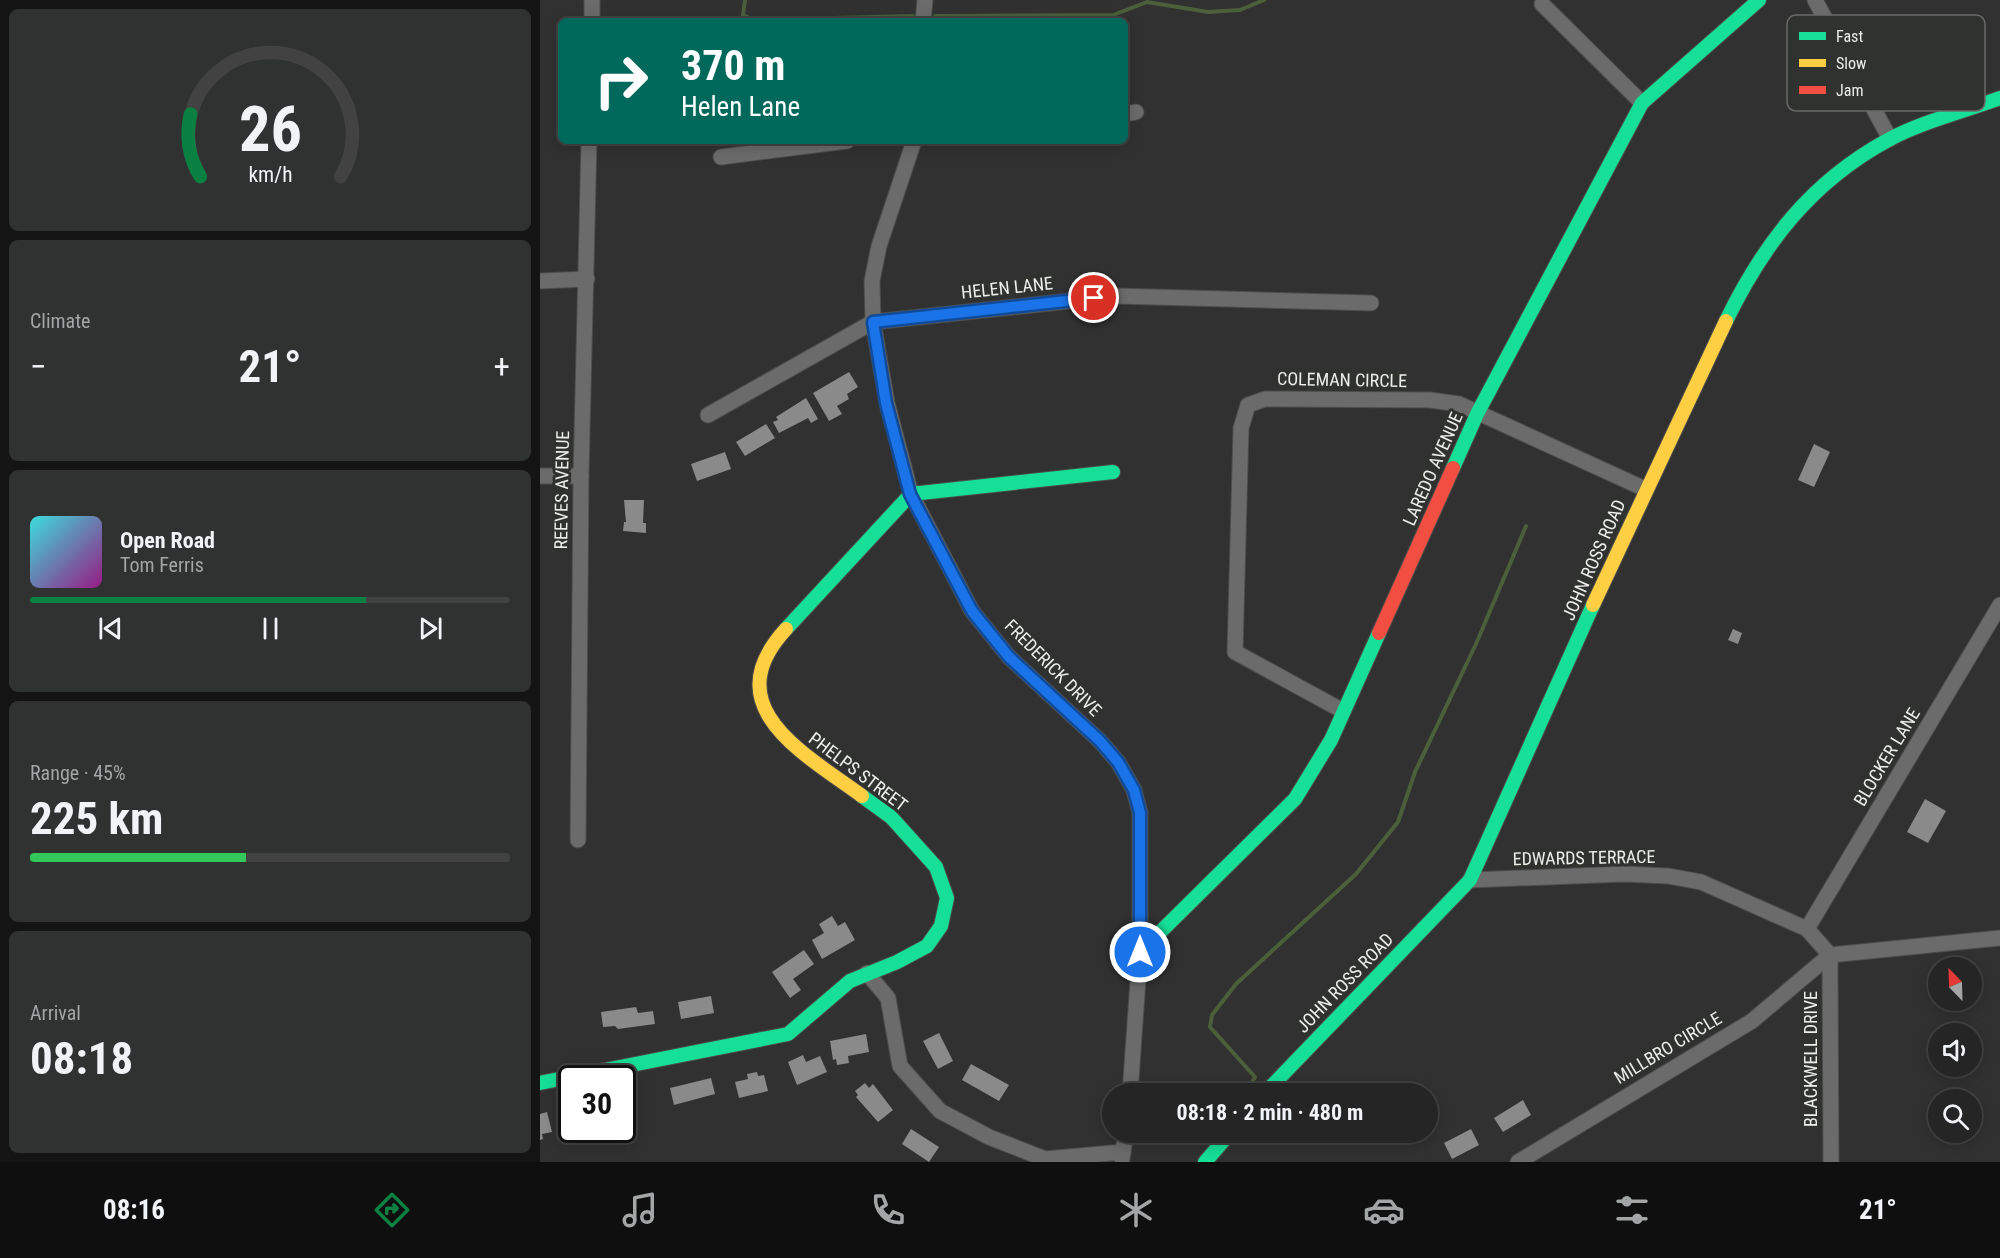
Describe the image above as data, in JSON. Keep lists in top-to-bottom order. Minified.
{"streets":{"street":["HELEN LANE","COLEMAN CIRCLE","LAREDO AVENUE","REEVES AVENUE","JOHN ROSS ROAD","FREDERICK DRIVE","BLOCKER LANE","PHELPS STREET","EDWARDS TERRACE","MILLBRO CIRCLE","BLACKWELL DRIVE"]},"crossings":[["HELEN LANE","FREDERICK DRIVE"],["COLEMAN CIRCLE","LAREDO AVENUE"],["COLEMAN CIRCLE","JOHN ROSS ROAD"],["LAREDO AVENUE","FREDERICK DRIVE"],["JOHN ROSS ROAD","EDWARDS TERRACE"],["FREDERICK DRIVE","PHELPS STREET"],["BLOCKER LANE","EDWARDS TERRACE"],["EDWARDS TERRACE","MILLBRO CIRCLE"],["EDWARDS TERRACE","BLACKWELL DRIVE"],["MILLBRO CIRCLE","BLACKWELL DRIVE"]],"legend":["Fast","Slow","Jam"],"north":"top left","page":{"turn":["370 m","Helen Lane"],"tile":["Climate",["Range · 45%","225 km"],["Arrival","08:18"]],"heat":["−","21°","+"],"song":["Open Road","Tom Ferris"],"limit":"30","trip":"08:18 · 2 min · 480 m","tabs":["08:16","21°"],"gauge":["26","km/h"]}}
